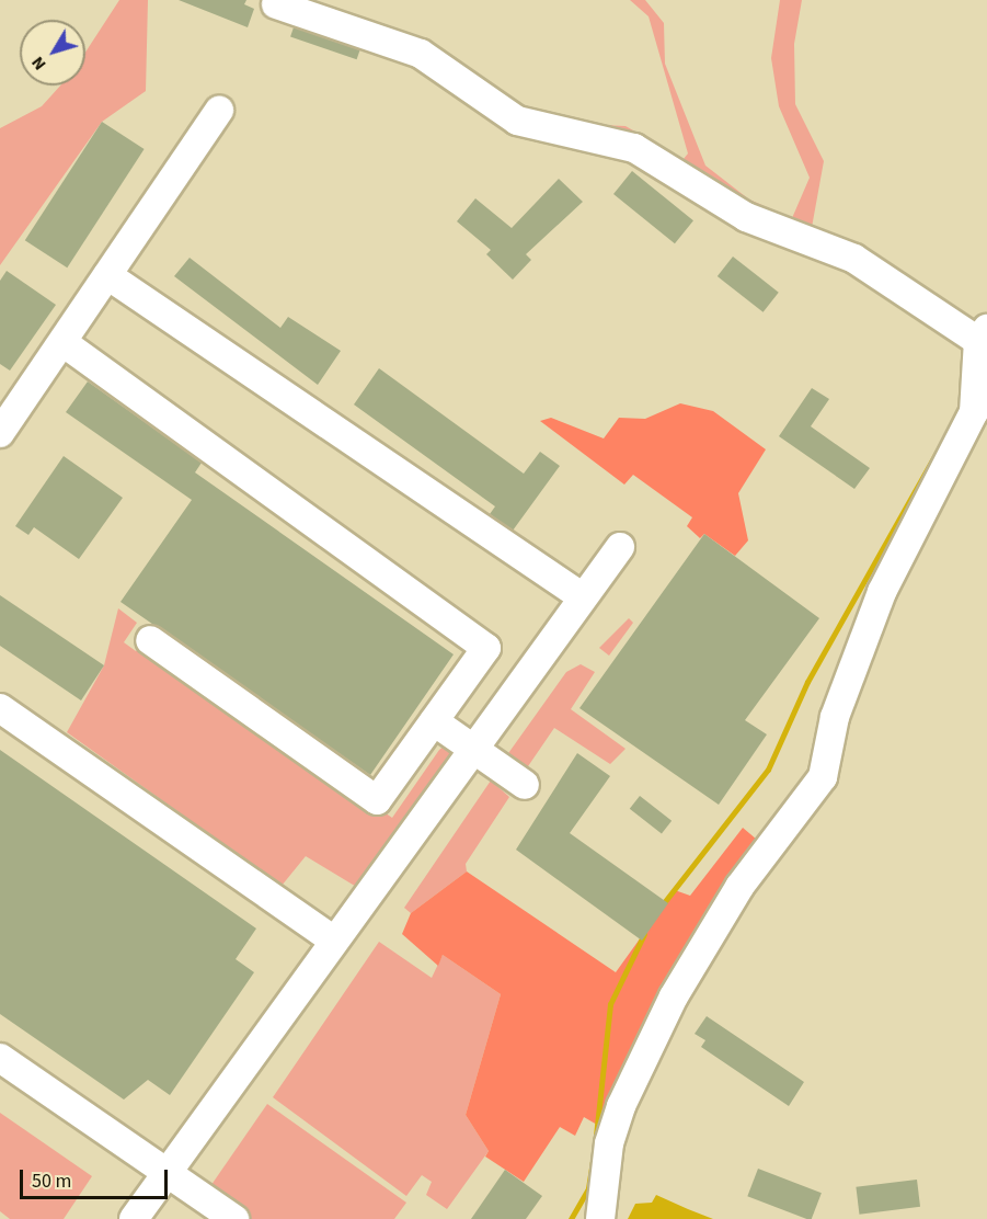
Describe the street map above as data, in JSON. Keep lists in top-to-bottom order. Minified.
{"scale_bar":"50 m","north":"bottom left"}
